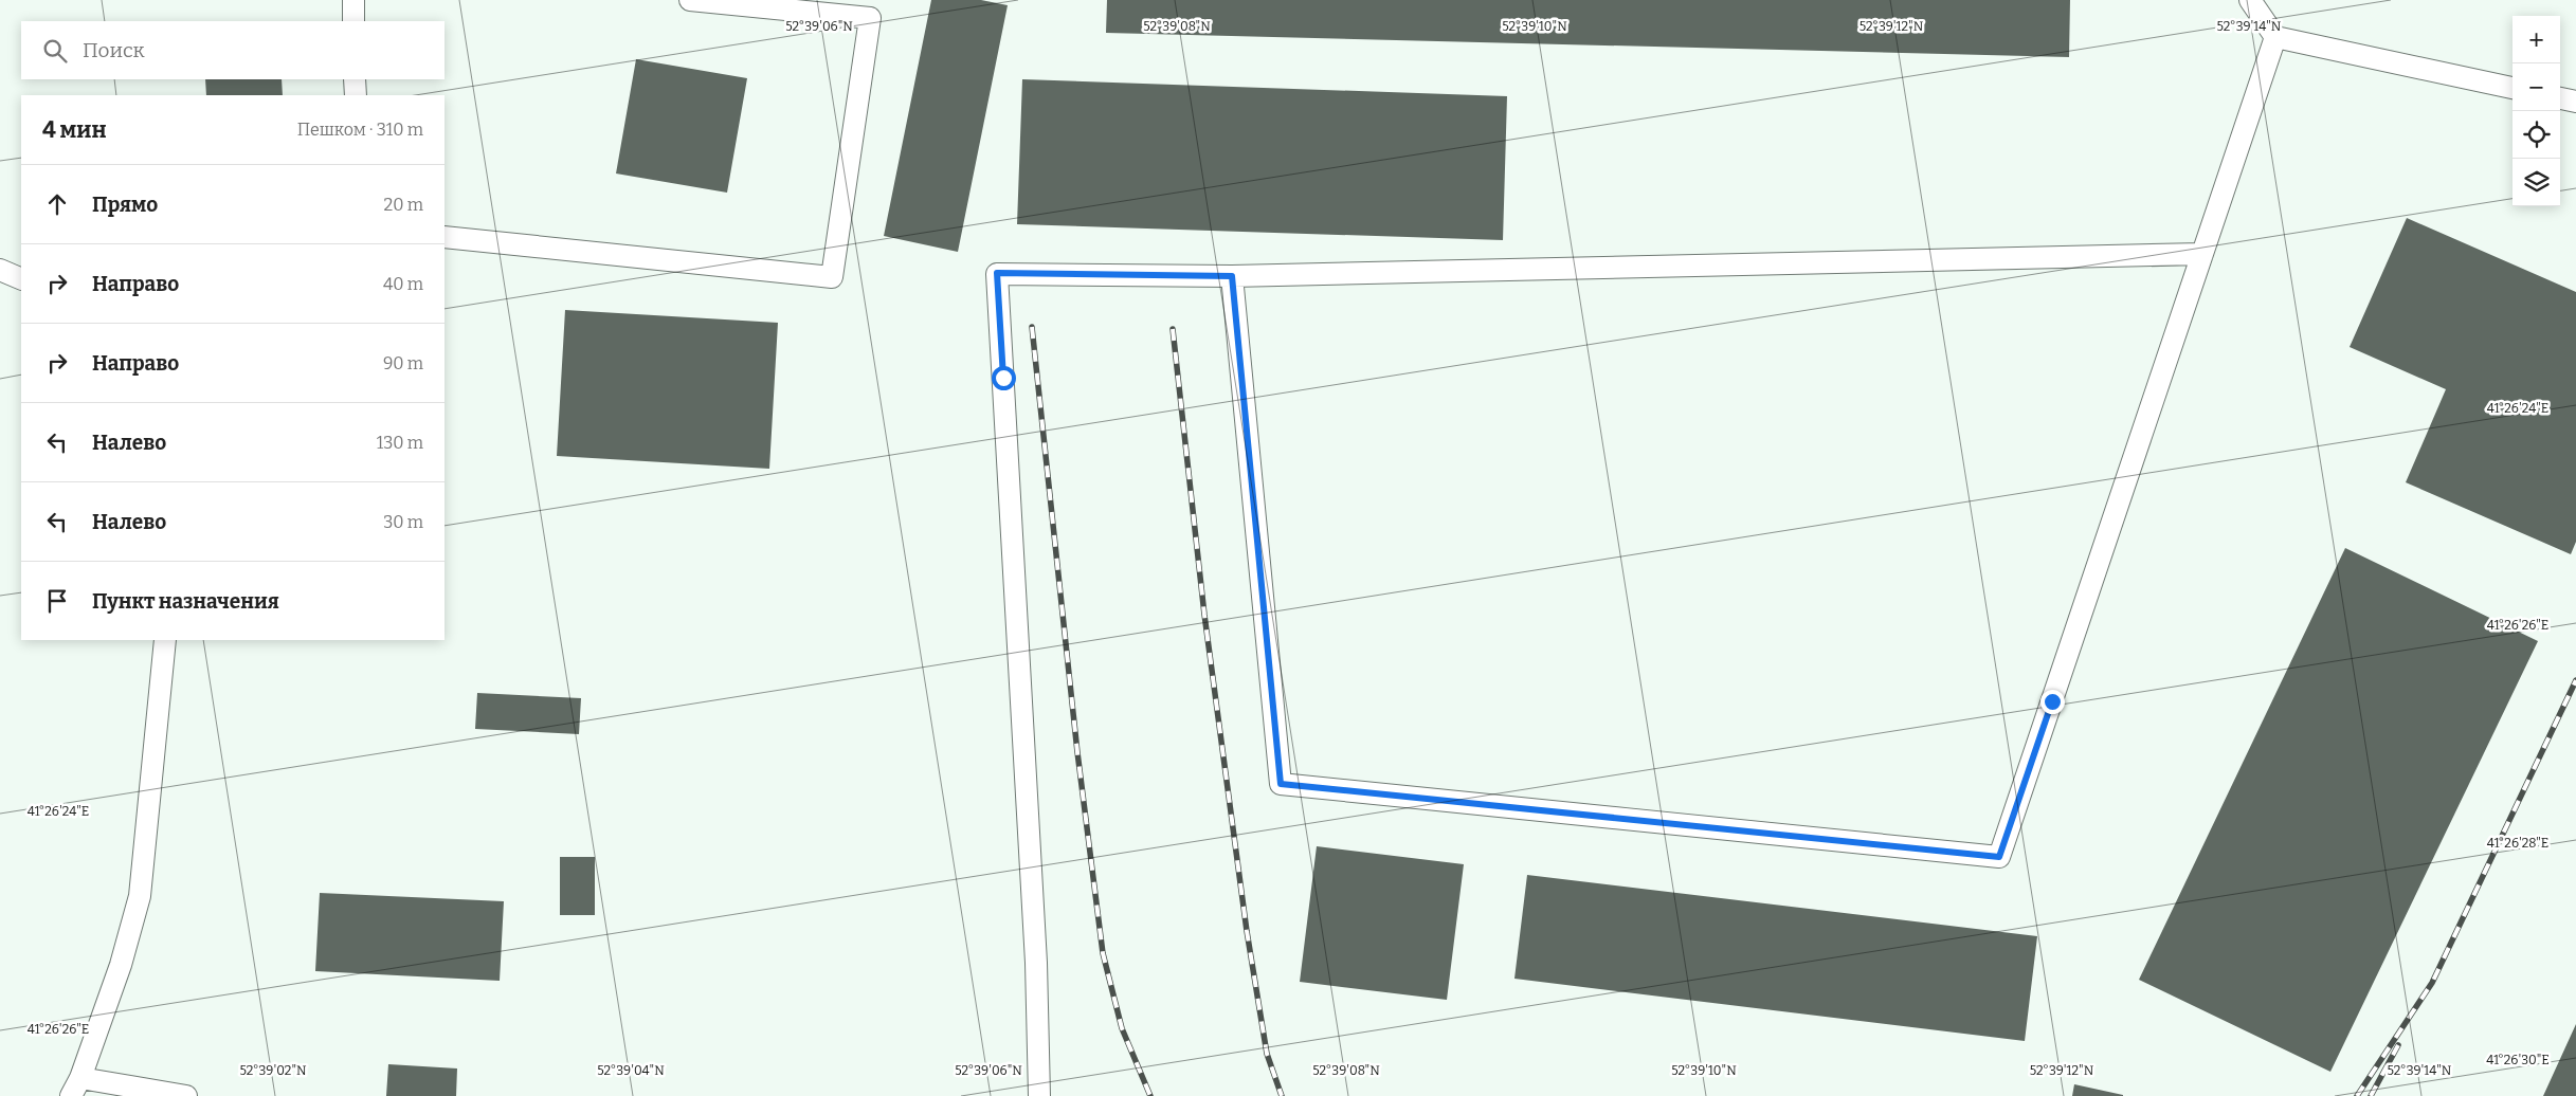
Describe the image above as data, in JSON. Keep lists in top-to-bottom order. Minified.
{"page":{"map_buttons":["+","−"],"search":"Поиск","heading":["4 мин","Пешком · 310 m"],"list":[["Прямо","20 m"],["Направо","40 m"],["Направо","90 m"],["Налево","130 m"],["Налево","30 m"],"Пункт назначения"]},"coordinates":["52°39'06\"N","52°39'08\"N","52°39'10\"N","52°39'12\"N","52°39'14\"N","41°26'24\"E","41°26'26\"E","41°26'28\"E","41°26'30\"E","52°39'02\"N","52°39'04\"N"]}
